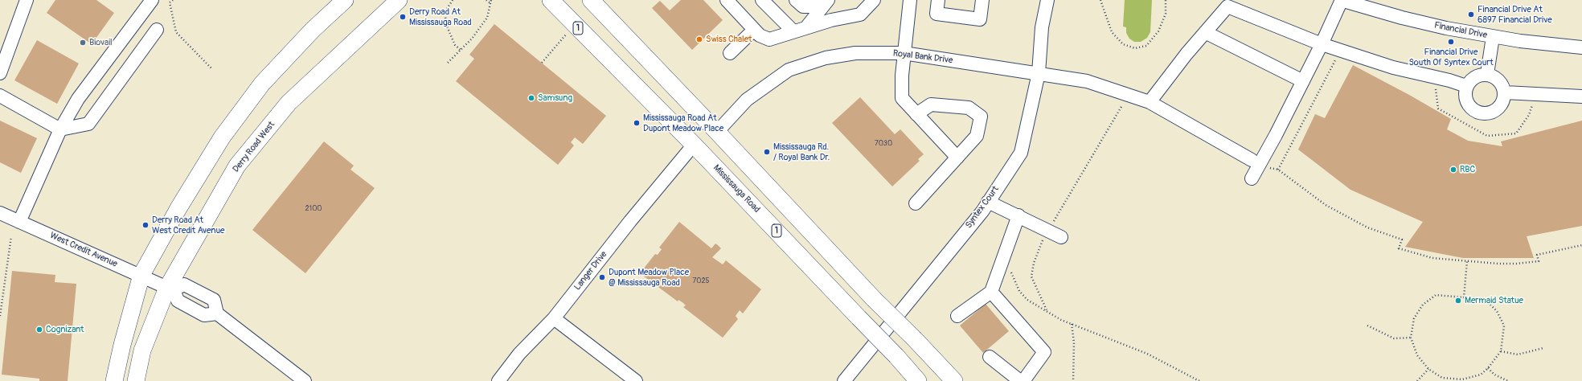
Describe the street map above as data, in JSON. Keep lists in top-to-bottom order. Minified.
{"streets":{"main road":["1","Derry Road West","Mississauga Road"],"street":["Financial Drive","Royal Bank Drive","Syntex Court","West Credit Avenue","Langer Drive"]},"crossings":[["Royal Bank Drive","Syntex Court"],["Derry Road West","West Credit Avenue"],["Mississauga Road","Langer Drive"]],"places":["Financial Drive At 6897 Financial Drive","Derry Road At Mississauga Road","Swiss Chalet","Financial Drive South Of Syntex Court","Biovail","Samsung","Mississauga Road At Dupont Meadow Place","Mississauga Rd. / Royal Bank Dr.","RBC","Derry Road At West Credit Avenue","Dupont Meadow Place @ Mississauga Road","Mermaid Statue","Cognizant"],"house_numbers":["7030","2100","7025"]}
